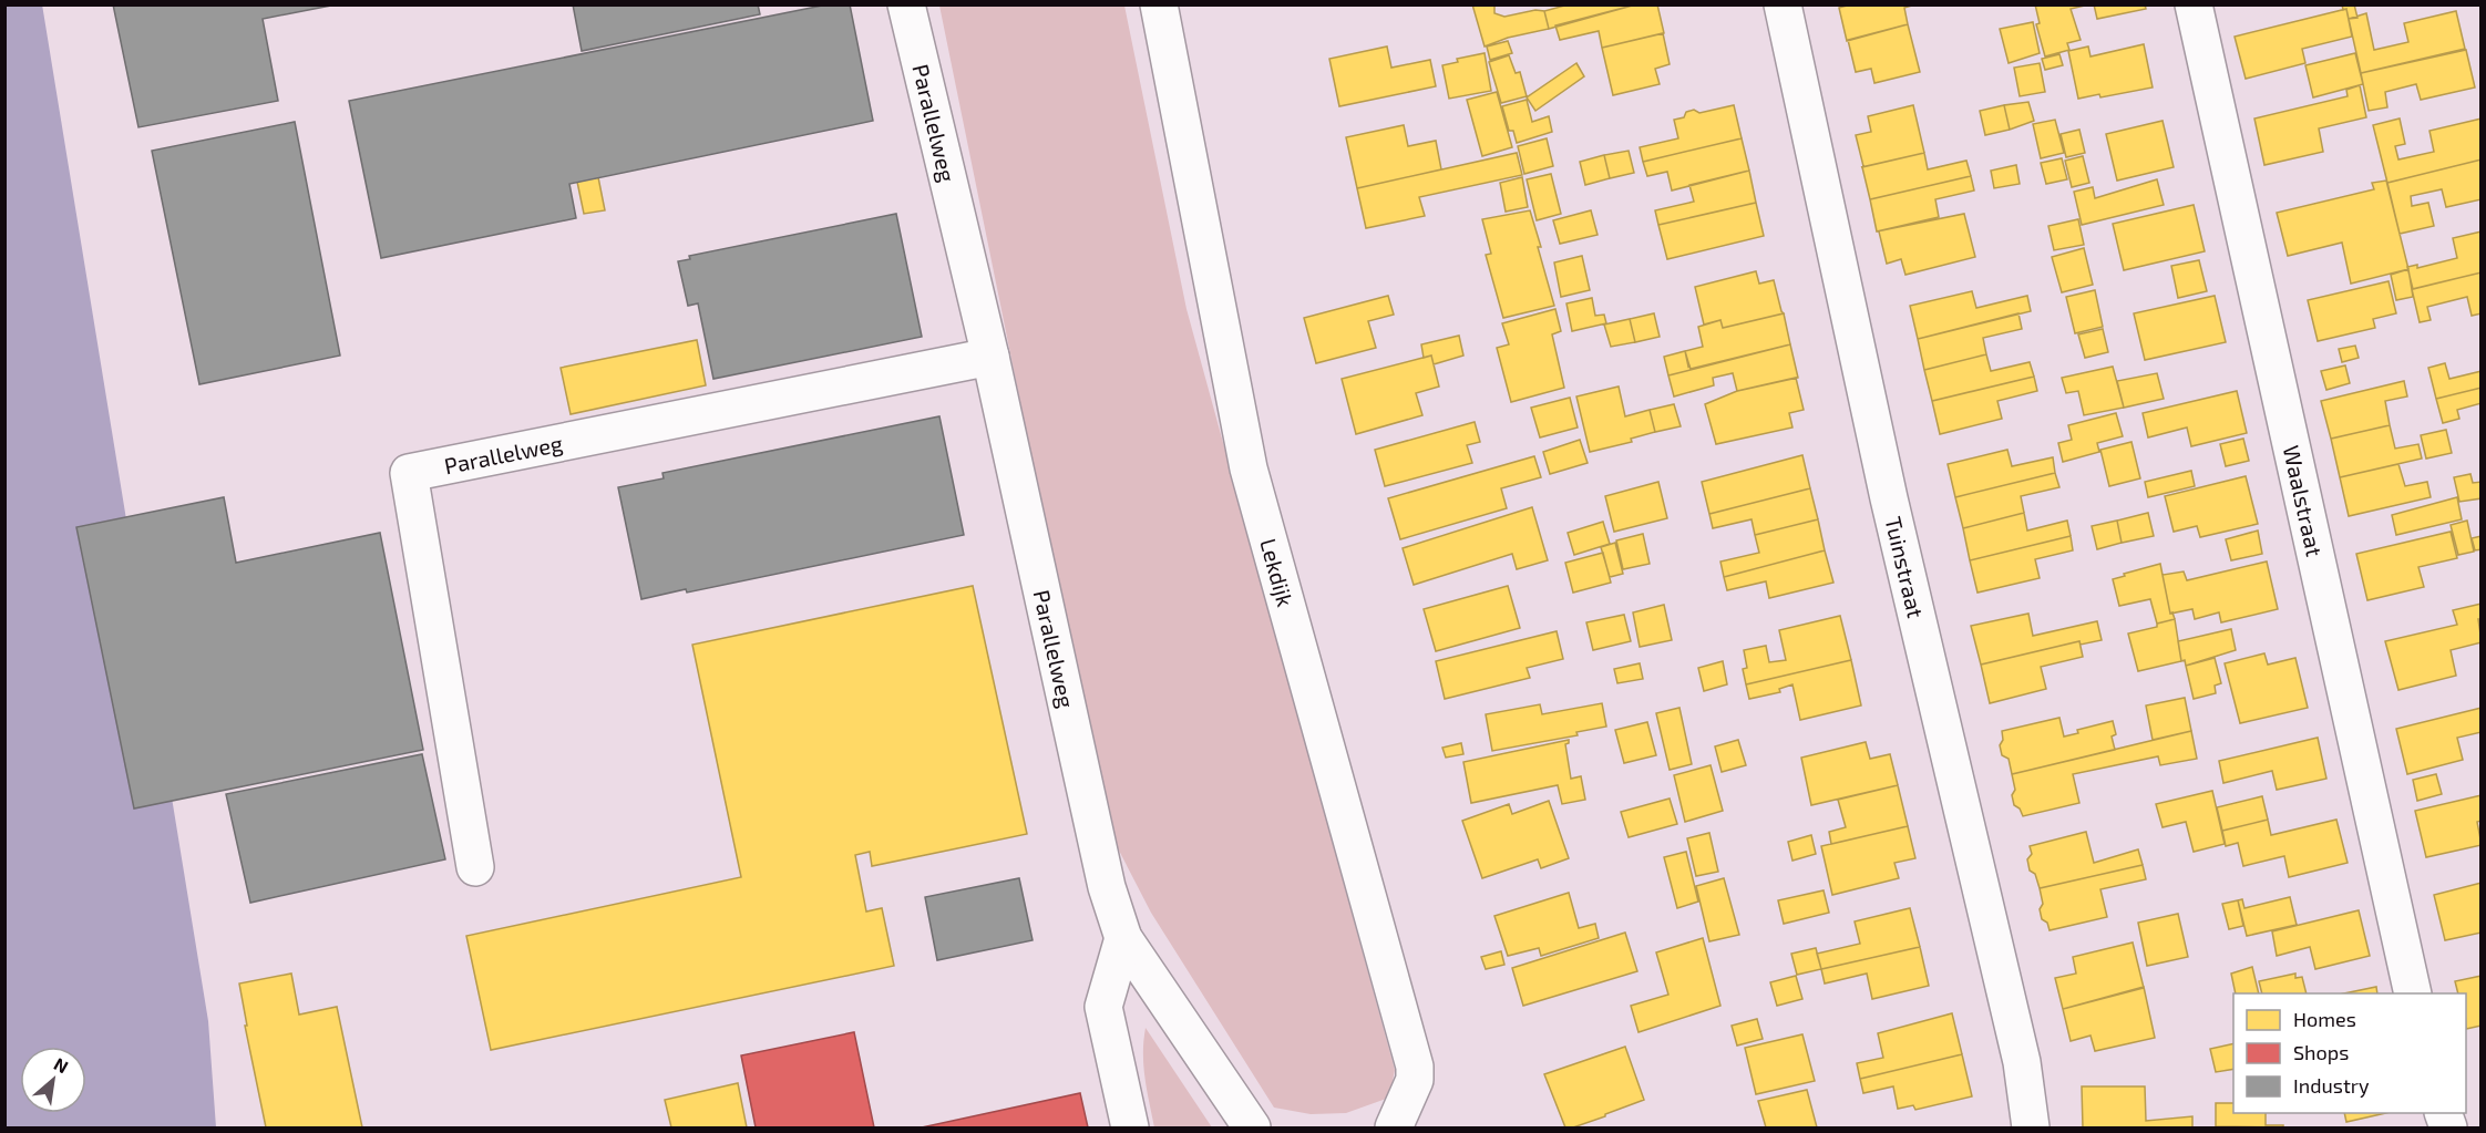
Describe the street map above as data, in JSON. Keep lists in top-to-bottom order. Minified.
{"streets":{"street":["Parallelweg","Waalstraat","Tuinstraat","Lekdijk"]},"legend":["Homes","Shops","Industry"],"north":"top right"}
